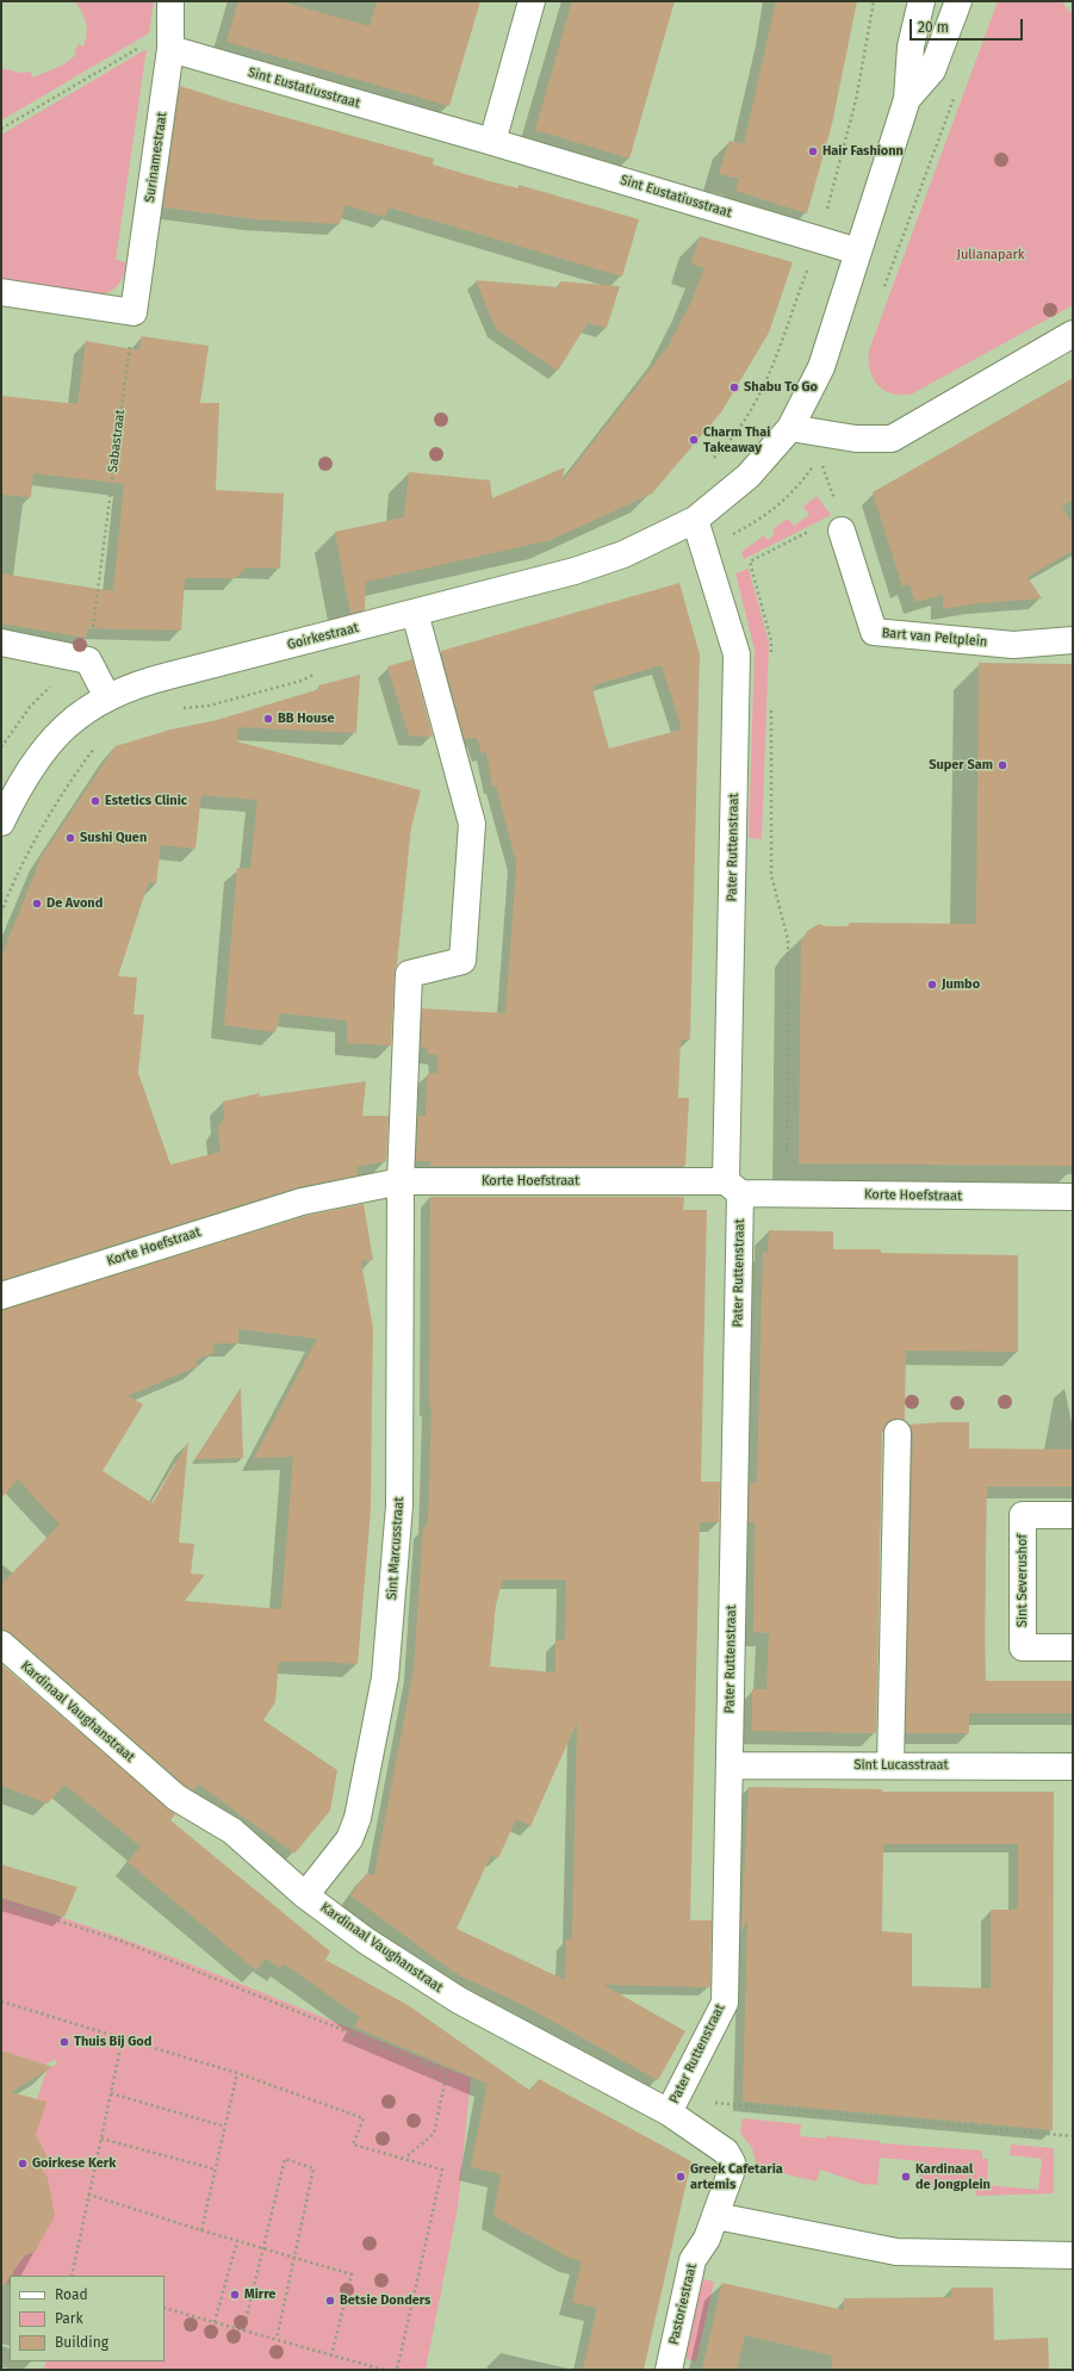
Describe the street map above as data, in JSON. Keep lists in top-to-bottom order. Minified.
{"streets":{"street":["Sint Eustatiusstraat","Surinamestraat","Goirkestraat","Bart van Peltplein","Pater Ruttenstraat","Korte Hoefstraat","Sint Marcusstraat","Sint Severushof","Kardinaal Vaughanstraat","Sint Lucasstraat","Pastoriestraat"],"path":["Sabastraat"]},"crossings":[["Sint Eustatiusstraat","Surinamestraat"],["Surinamestraat","Sabastraat"],["Goirkestraat","Pater Ruttenstraat"],["Goirkestraat","Sint Marcusstraat"],["Pater Ruttenstraat","Korte Hoefstraat"],["Pater Ruttenstraat","Kardinaal Vaughanstraat"],["Pater Ruttenstraat","Sint Lucasstraat"],["Korte Hoefstraat","Sint Marcusstraat"],["Sint Marcusstraat","Kardinaal Vaughanstraat"],["Kardinaal Vaughanstraat","Pastoriestraat"]],"parks":["Julianapark"],"places":["Hair Fashionn","Shabu To Go","Charm Thai Takeaway","BB House","Super Sam","Estetics Clinic","Sushi Quen","De Avond","Jumbo","Thuis Bij God","Goirkese Kerk","Greek Cafetaria artemis","Kardinaal de Jongplein","Mirre","Betsie Donders"],"legend":["Road","Park","Building"],"scale_bar":"20 m"}
